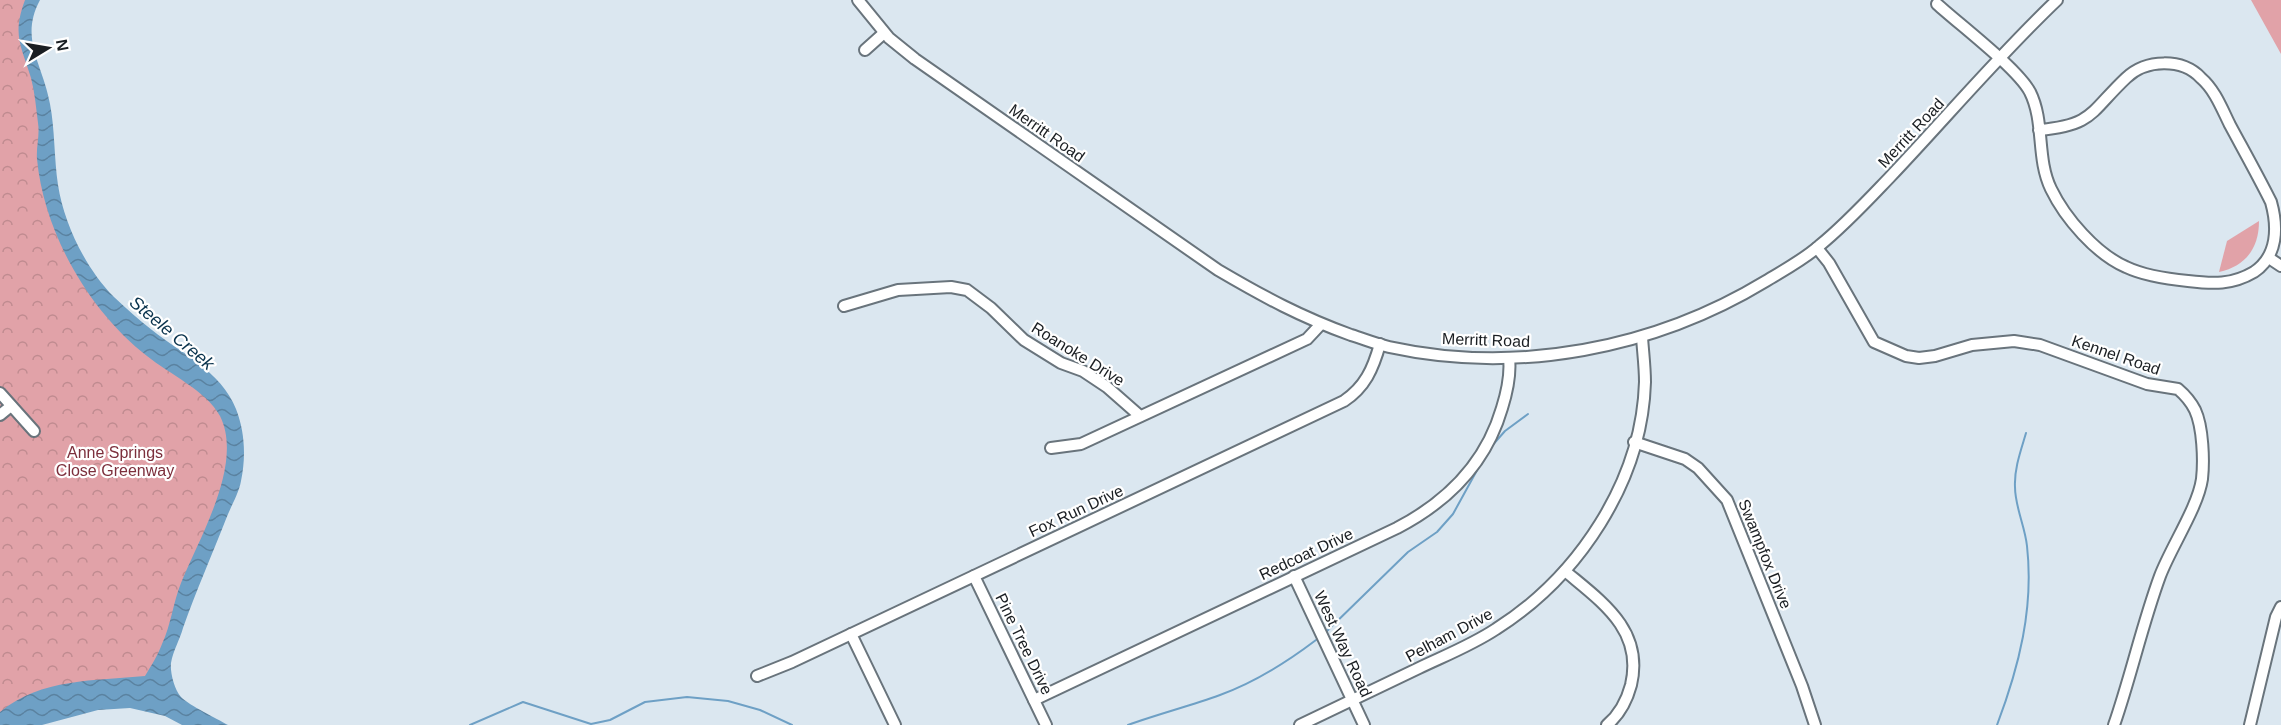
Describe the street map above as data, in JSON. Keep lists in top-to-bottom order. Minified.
{"streets":{"street":["Merritt Road","Roanoke Drive","Kennel Road","Fox Run Drive","Redcoat Drive","Swampfox Drive","Pelham Drive","Pine Tree Drive","West Way Road"]},"crossings":[["Merritt Road","Kennel Road"],["Merritt Road","Fox Run Drive"],["Merritt Road","Redcoat Drive"],["Merritt Road","Pelham Drive"],["Fox Run Drive","Pine Tree Drive"],["Redcoat Drive","Pine Tree Drive"],["Redcoat Drive","West Way Road"],["Swampfox Drive","Pelham Drive"],["Pelham Drive","West Way Road"]],"water":["Steele Creek"],"parks":["Anne Springs Close Greenway"],"north":"right"}
